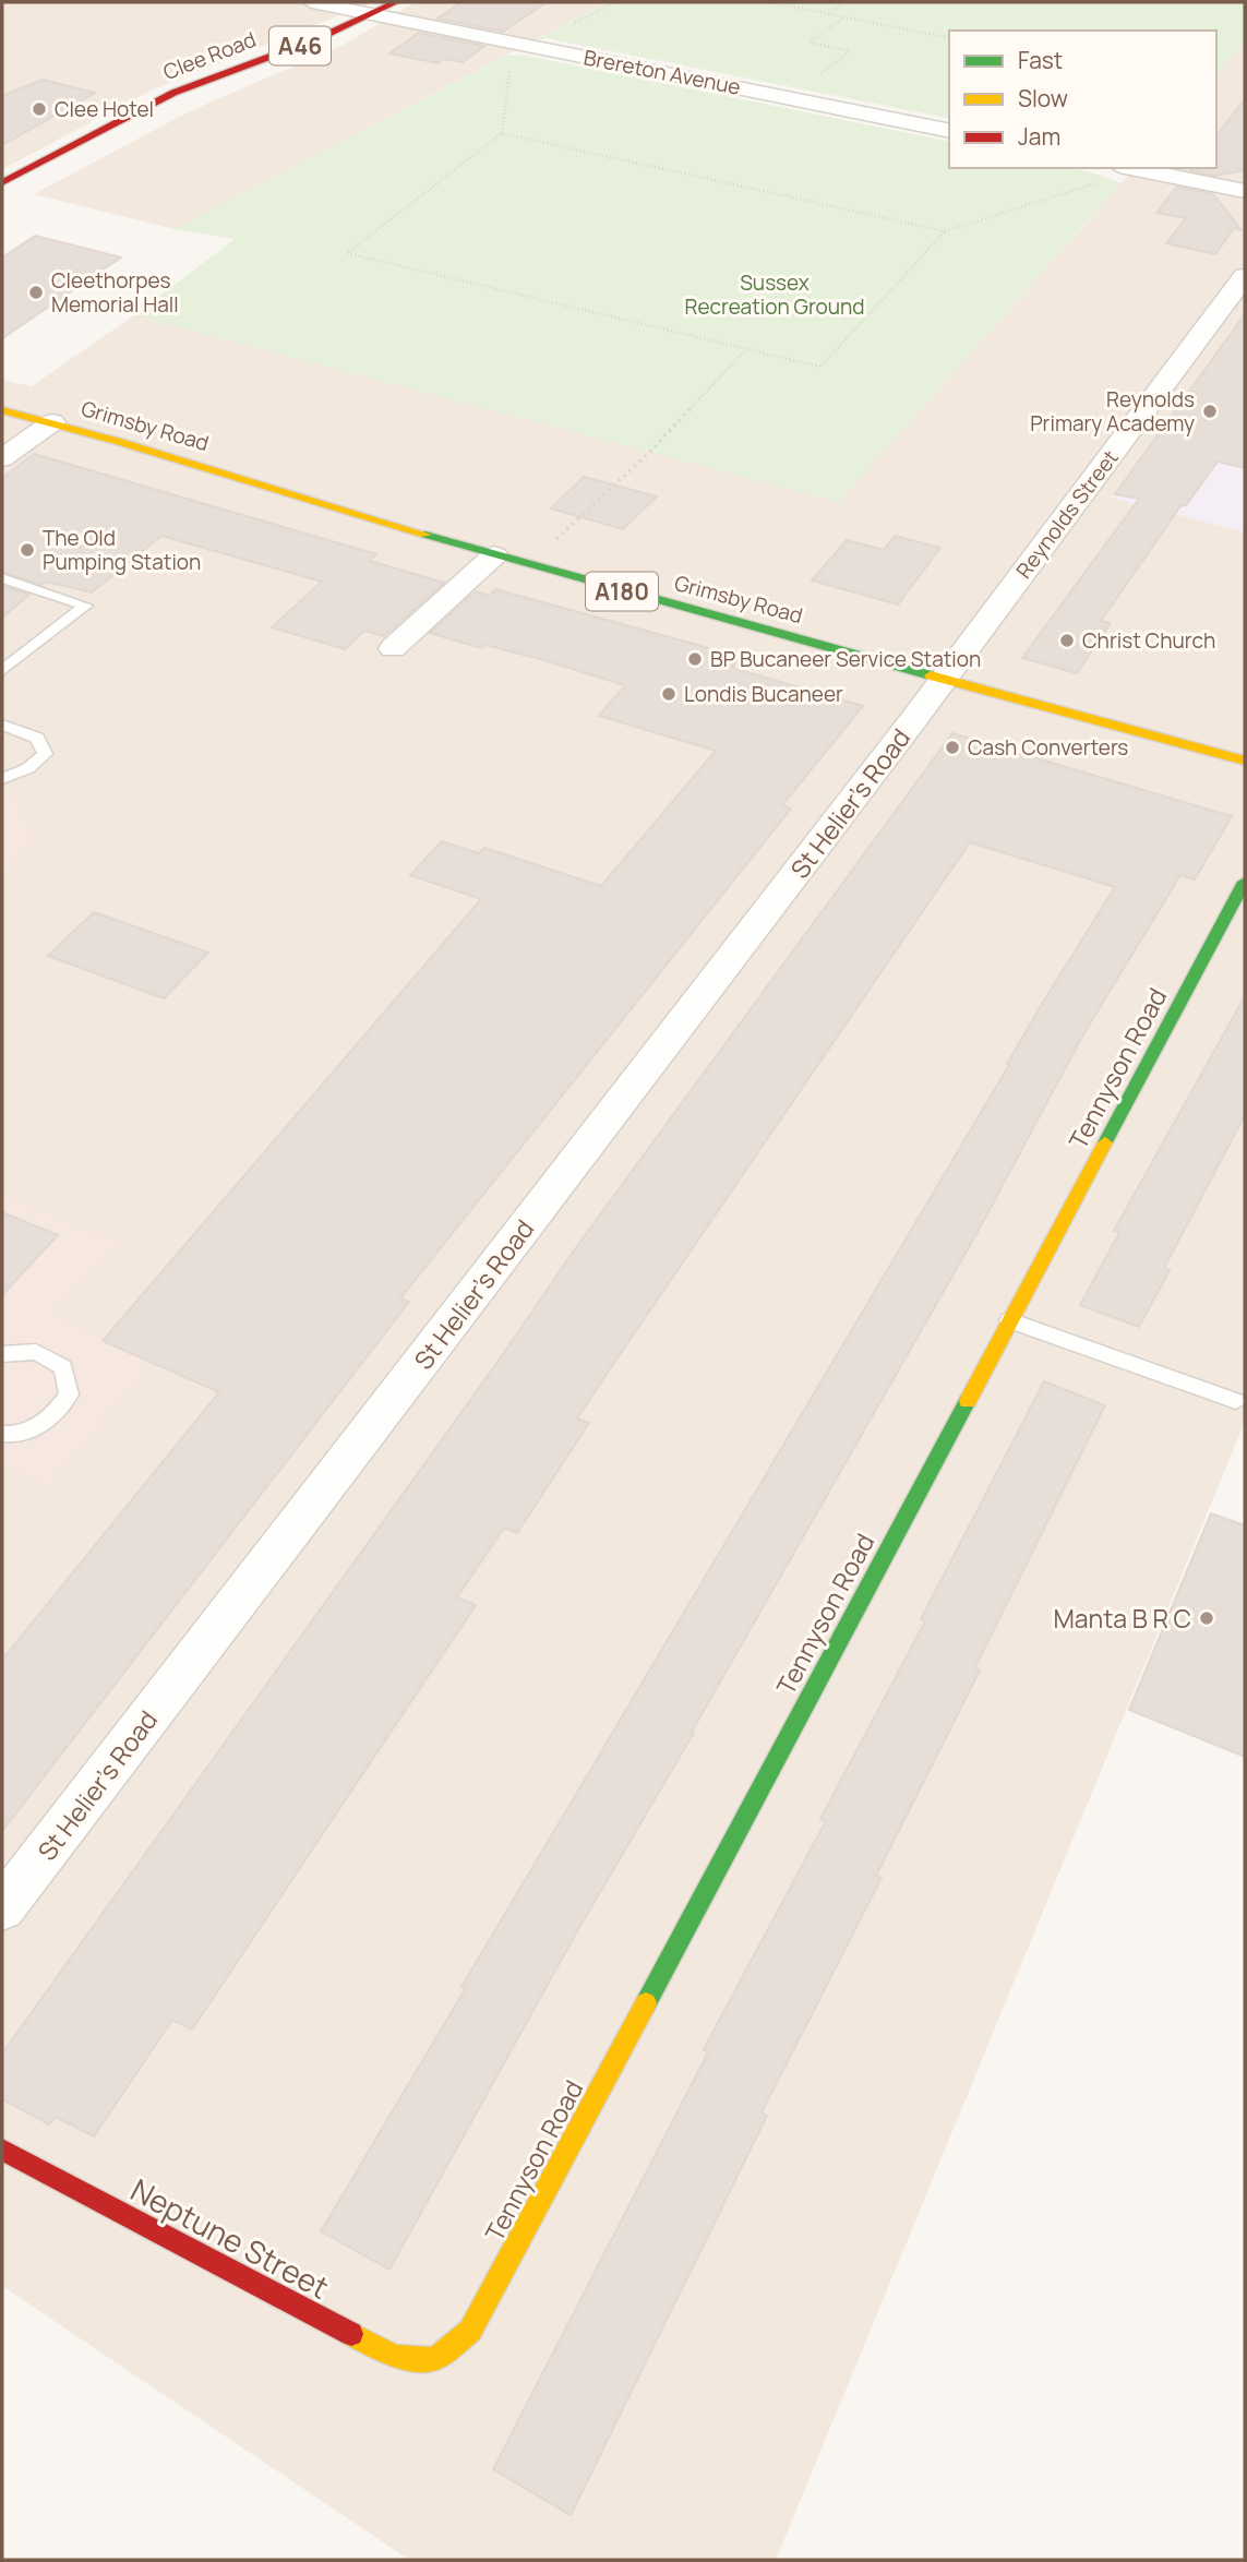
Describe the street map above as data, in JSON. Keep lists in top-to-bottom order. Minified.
{"streets":{"main road":["A46","Clee Road","Grimsby Road","A180","Tennyson Road","Neptune Street"],"street":["Brereton Avenue","Reynolds Street","St Helier's Road"]},"crossings":[["Clee Road","Brereton Avenue"],["Grimsby Road","Reynolds Street"],["Grimsby Road","St Helier's Road"],["Reynolds Street","St Helier's Road"],["Tennyson Road","Neptune Street"]],"parks":["Sussex Recreation Ground"],"places":["Clee Hotel","Cleethorpes Memorial Hall","Reynolds Primary Academy","The Old Pumping Station","Christ Church","BP Bucaneer Service Station","Londis Bucaneer","Cash Converters","Manta B R C"],"legend":["Fast","Slow","Jam"]}
